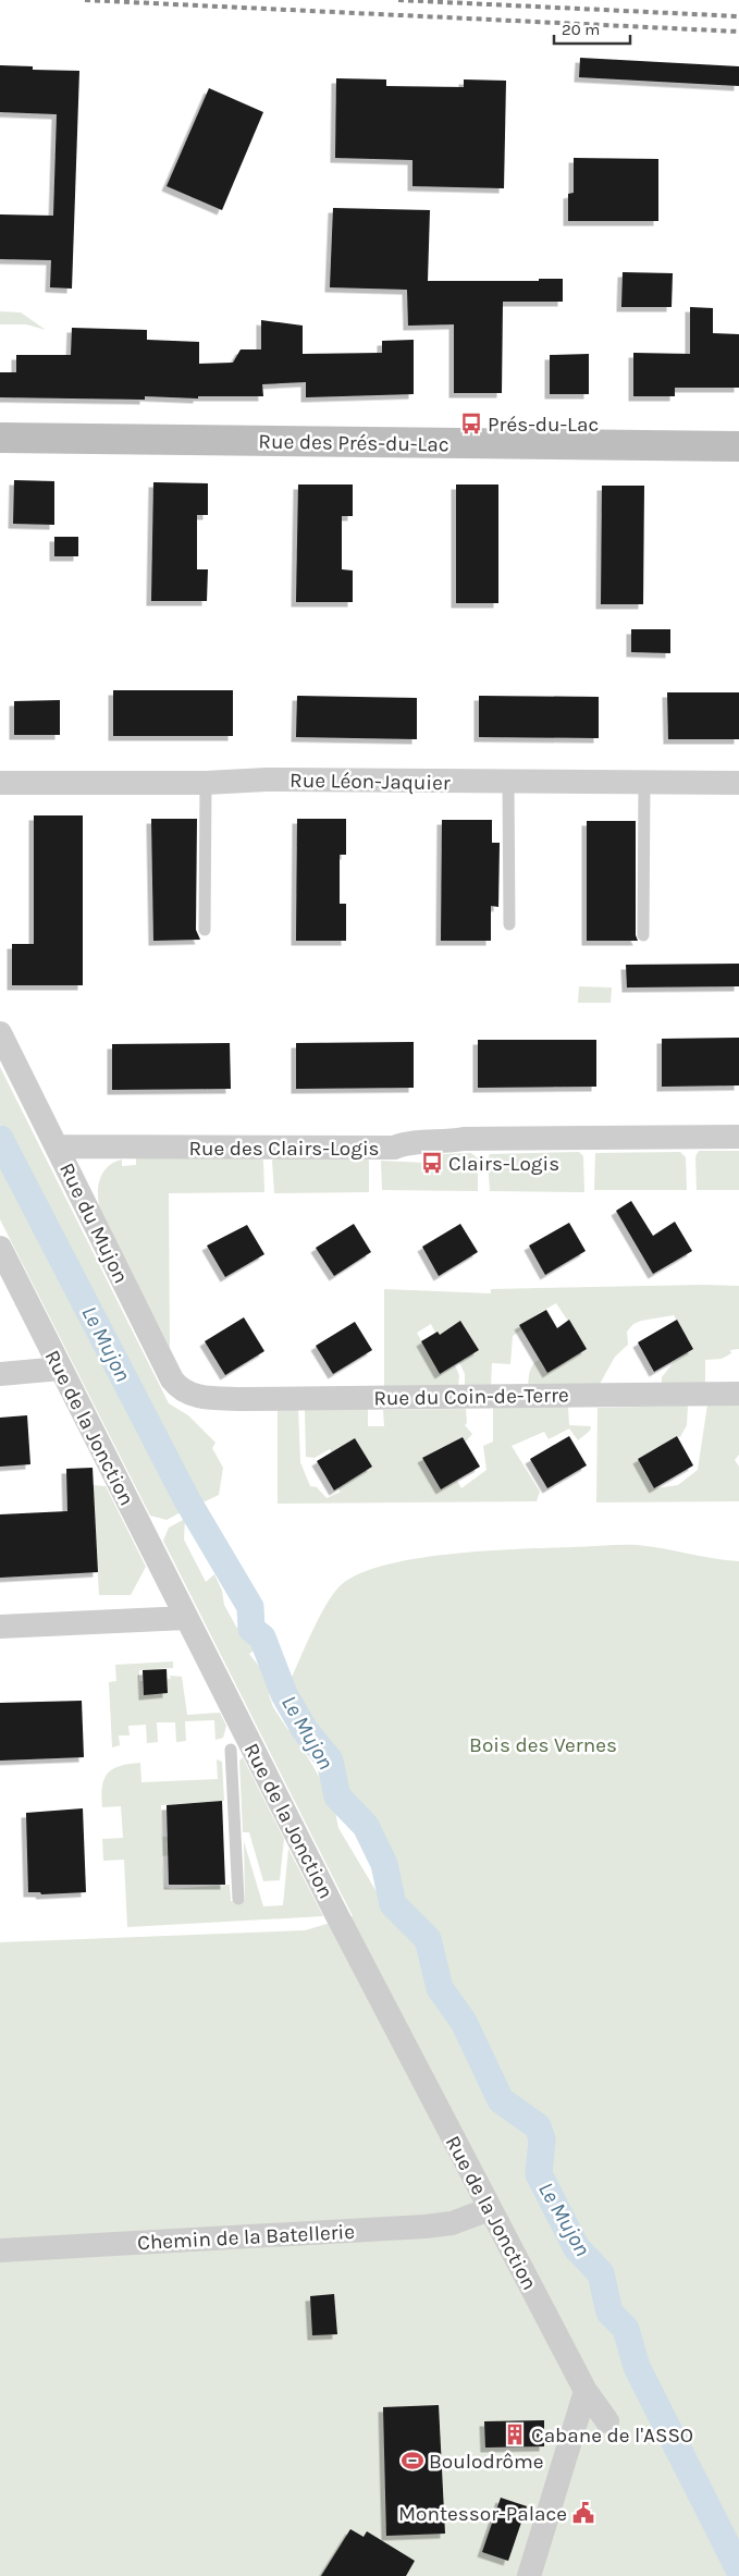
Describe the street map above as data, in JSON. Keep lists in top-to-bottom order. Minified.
{"streets":{"street":["Rue des Prés-du-Lac","Rue Léon-Jaquier","Rue des Clairs-Logis","Rue du Mujon","Rue du Coin-de-Terre","Rue de la Jonction","Chemin de la Batellerie"]},"crossings":[["Rue des Clairs-Logis","Rue du Mujon"],["Rue du Mujon","Rue du Coin-de-Terre"],["Rue de la Jonction","Chemin de la Batellerie"]],"water":["Le Mujon"],"parks":["Bois des Vernes"],"places":{"bus stop":["Prés-du-Lac","Clairs-Logis"],"building":["Cabane de l'ASSO"],"sports":["Boulodrôme"],"public building":["Montessor-Palace"]},"scale_bar":"20 m"}
